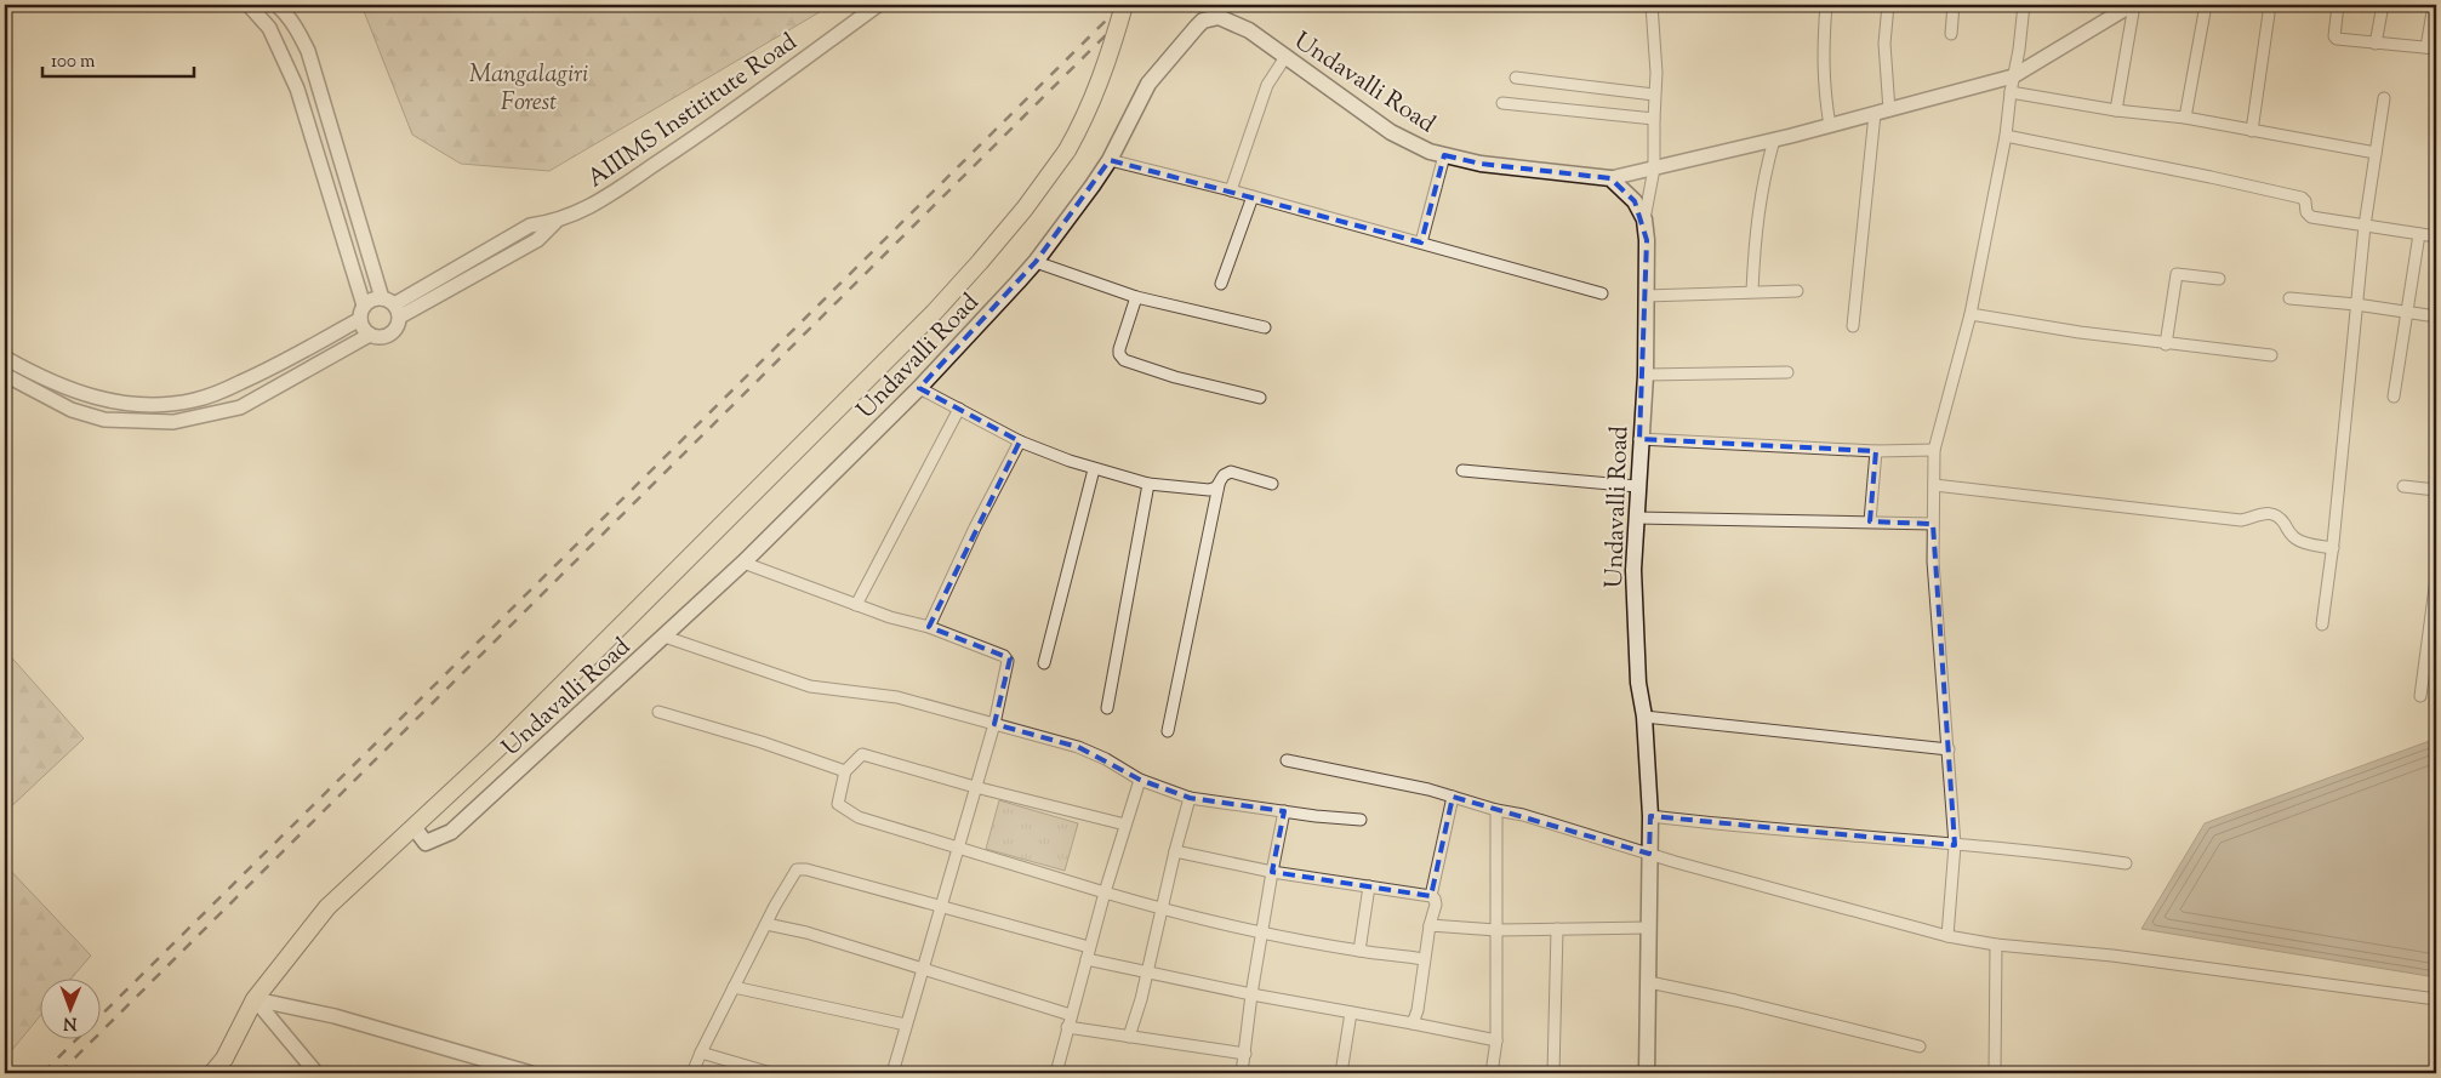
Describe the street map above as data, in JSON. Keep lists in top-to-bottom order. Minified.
{"streets":{"main road":["Undavalli Road"],"street":["AIIIMS Instititute Road"]},"parks":["Mangalagiri Forest"],"scale_bar":"100 m","north":"bottom"}
